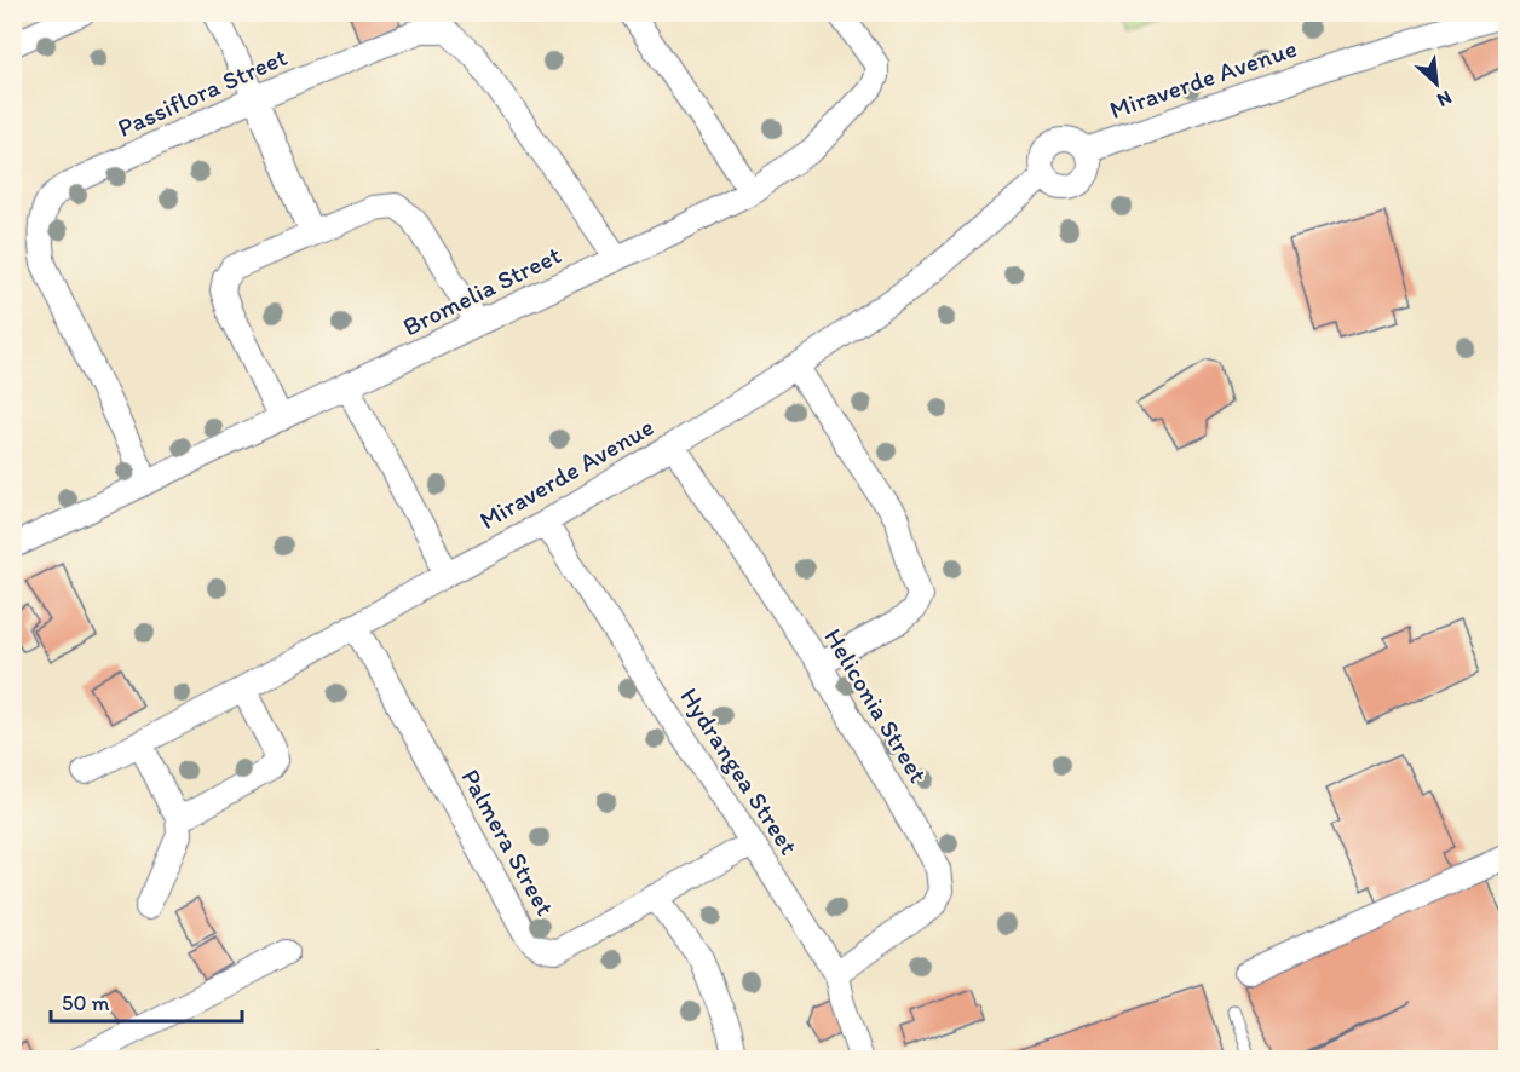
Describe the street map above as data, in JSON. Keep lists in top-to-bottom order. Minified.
{"streets":{"street":["Miraverde Avenue","Passiflora Street","Bromelia Street","Heliconia Street","Hydrangea Street","Palmera Street"]},"crossings":[["Miraverde Avenue","Heliconia Street"],["Miraverde Avenue","Hydrangea Street"],["Miraverde Avenue","Palmera Street"],["Passiflora Street","Bromelia Street"],["Heliconia Street","Hydrangea Street"],["Hydrangea Street","Palmera Street"]],"scale_bar":"50 m","north":"bottom right"}
